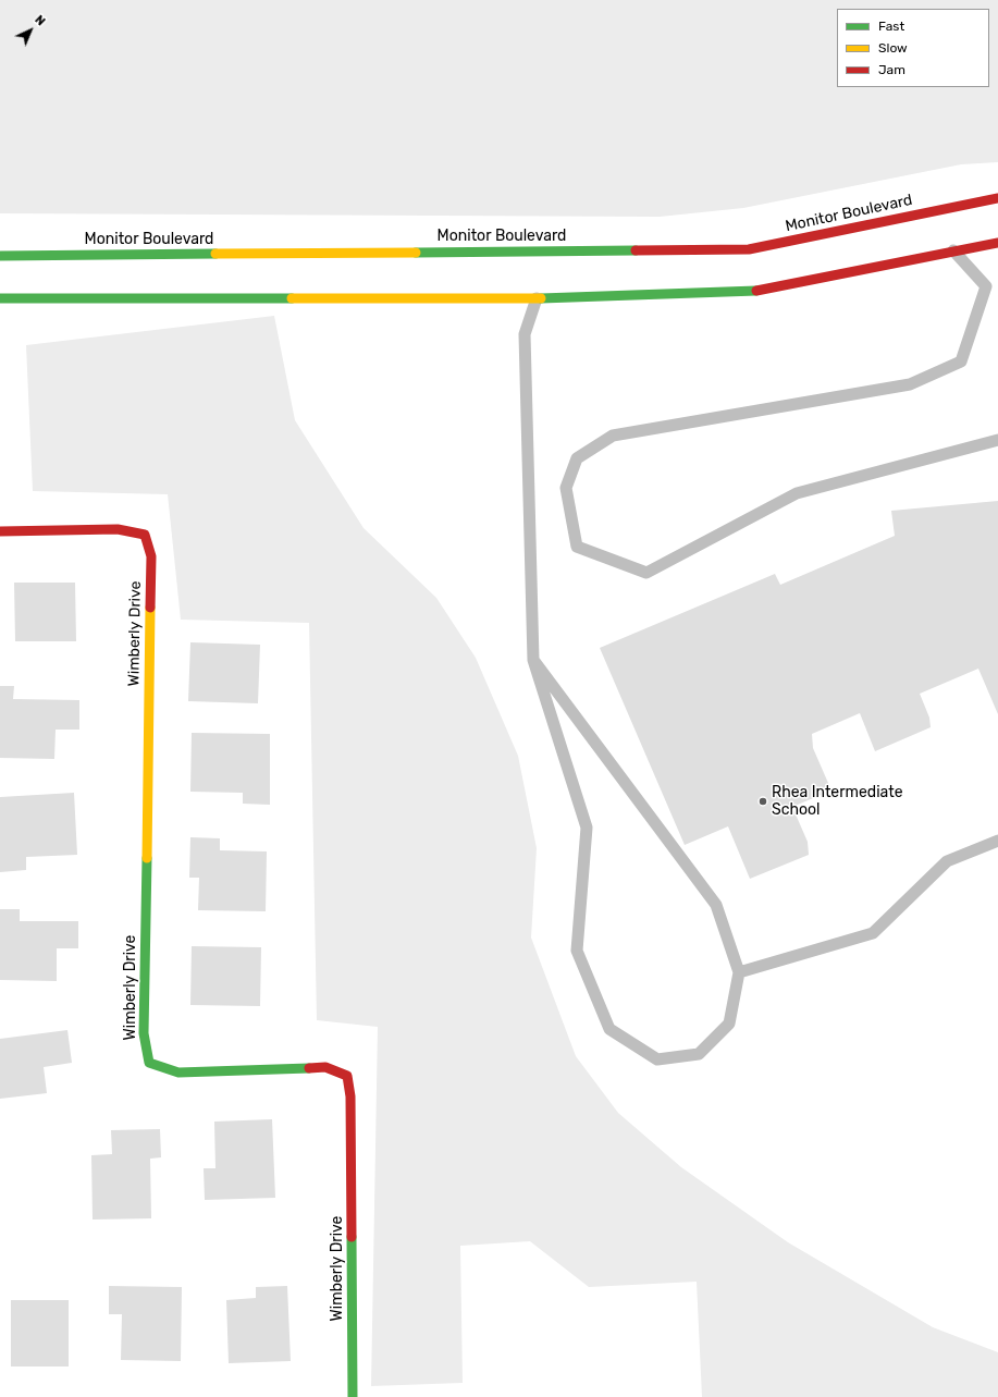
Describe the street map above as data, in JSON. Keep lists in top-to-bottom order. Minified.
{"streets":{"street":["Monitor Boulevard","Wimberly Drive"]},"places":["Rhea Intermediate School"],"legend":["Fast","Slow","Jam"],"north":"top right"}
